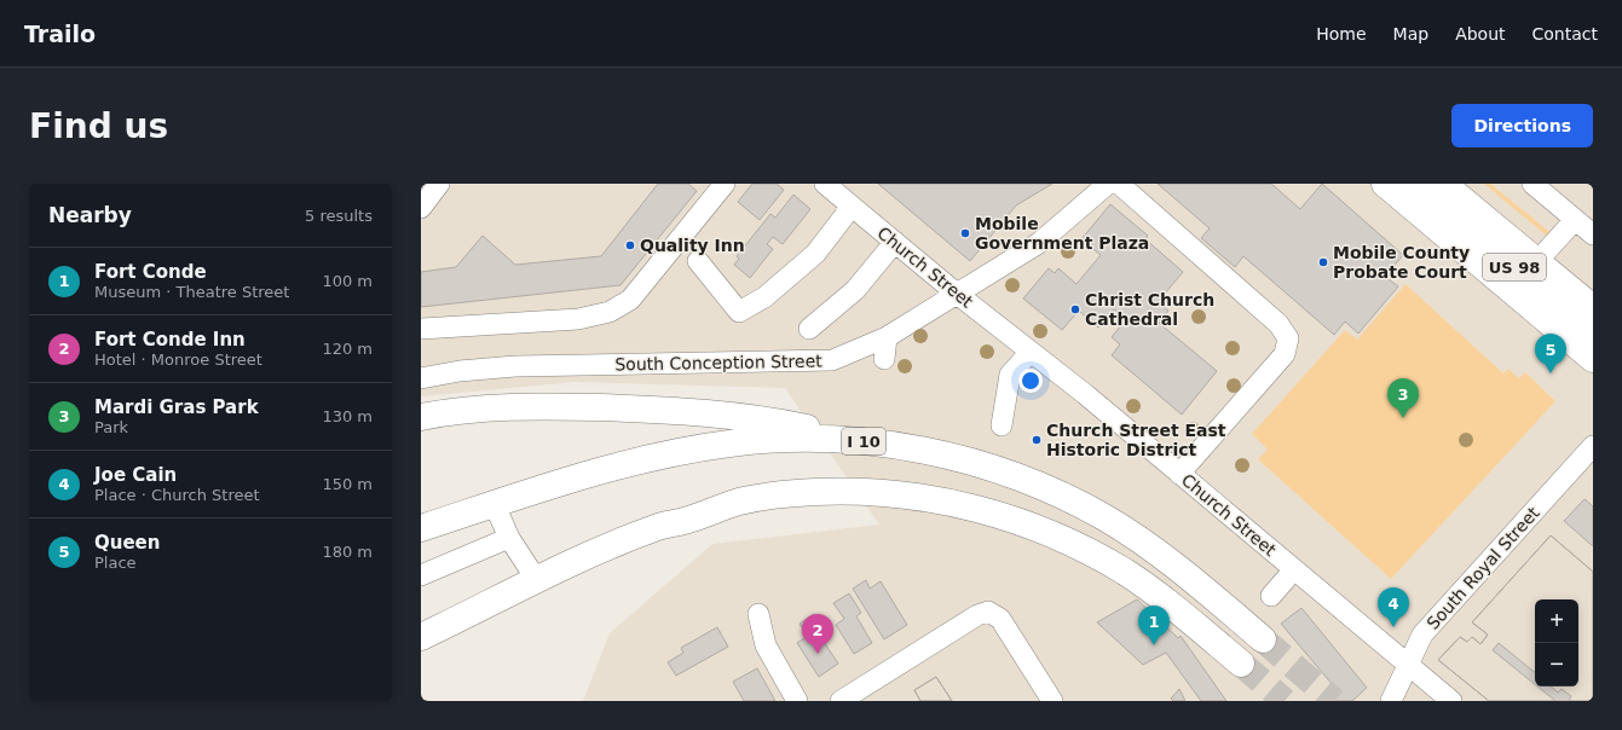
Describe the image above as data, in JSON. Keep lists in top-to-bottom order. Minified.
{"streets":{"main road":["US 98","I 10"],"street":["Church Street","South Conception Street","South Royal Street"]},"crossings":[["Church Street","South Conception Street"],["Church Street","South Royal Street"]],"places":["Mobile Government Plaza","Quality Inn","Mobile County Probate Court","Christ Church Cathedral","Church Street East Historic District"],"page":{"header":"Trailo","nav":["Home","Map","About","Contact"],"buttons":"Directions","title":"Find us","heading":["Nearby","5 results"],"list":[{"mark":"1","name":"Fort Conde","note":"Museum · Theatre Street","value":"100 m"},{"mark":"2","name":"Fort Conde Inn","note":"Hotel · Monroe Street","value":"120 m"},{"mark":"3","name":"Mardi Gras Park","note":"Park","value":"130 m"},{"mark":"4","name":"Joe Cain","note":"Place · Church Street","value":"150 m"},{"mark":"5","name":"Queen","note":"Place","value":"180 m"}],"pins":["5","3","4","1","2"],"map_buttons":["+","−"]}}
